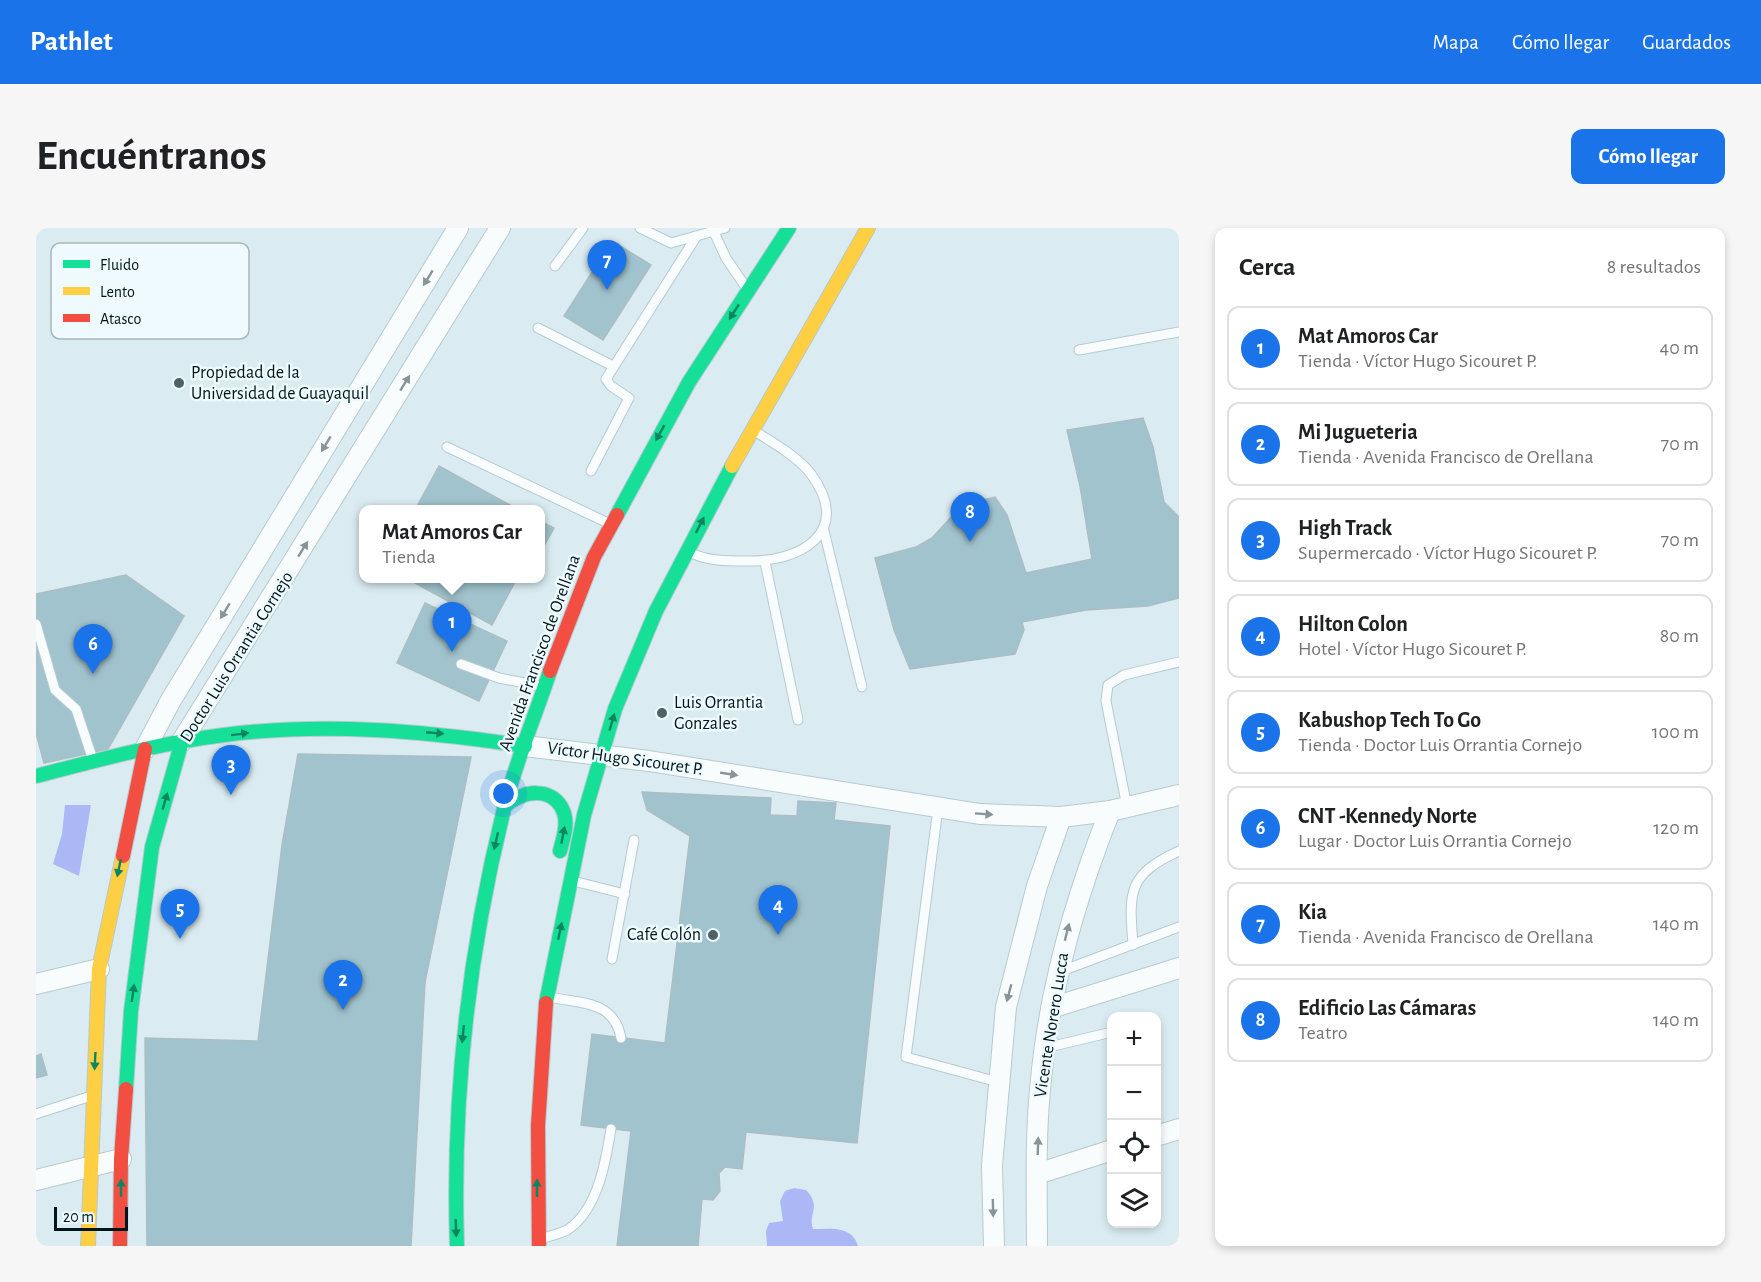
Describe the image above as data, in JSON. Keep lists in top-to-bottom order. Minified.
{"streets":{"main road":["Avenida Francisco de Orellana","Doctor Luis Orrantia Cornejo","Víctor Hugo Sicouret P."],"street":["Vicente Norero Lucca"]},"crossings":[["Avenida Francisco de Orellana","Víctor Hugo Sicouret P."],["Doctor Luis Orrantia Cornejo","Víctor Hugo Sicouret P."],["Víctor Hugo Sicouret P.","Vicente Norero Lucca"]],"one_way":["Víctor Hugo Sicouret P."],"places":["Propiedad de la Universidad de Guayaquil","Luis Orrantia Gonzales","Café Colón"],"legend":["Fluido","Lento","Atasco"],"scale_bar":"20 m","page":{"header":"Pathlet","nav":["Mapa","Cómo llegar","Guardados"],"buttons":"Cómo llegar","title":"Encuéntranos","heading":["Cerca","8 resultados"],"pins":["7","8","1","6","3","4","5","2"],"list":[{"mark":"1","name":"Mat Amoros Car","note":"Tienda · Víctor Hugo Sicouret P.","value":"40 m"},{"mark":"2","name":"Mi Jugueteria","note":"Tienda · Avenida Francisco de Orellana","value":"70 m"},{"mark":"3","name":"High Track","note":"Supermercado · Víctor Hugo Sicouret P.","value":"70 m"},{"mark":"4","name":"Hilton Colon","note":"Hotel · Víctor Hugo Sicouret P.","value":"80 m"},{"mark":"5","name":"Kabushop Tech To Go","note":"Tienda · Doctor Luis Orrantia Cornejo","value":"100 m"},{"mark":"6","name":"CNT -Kennedy Norte","note":"Lugar · Doctor Luis Orrantia Cornejo","value":"120 m"},{"mark":"7","name":"Kia","note":"Tienda · Avenida Francisco de Orellana","value":"140 m"},{"mark":"8","name":"Edificio Las Cámaras","note":"Teatro","value":"140 m"}],"popup":["Mat Amoros Car","Tienda"],"map_buttons":["+","−"],"scale":"20 m"}}
